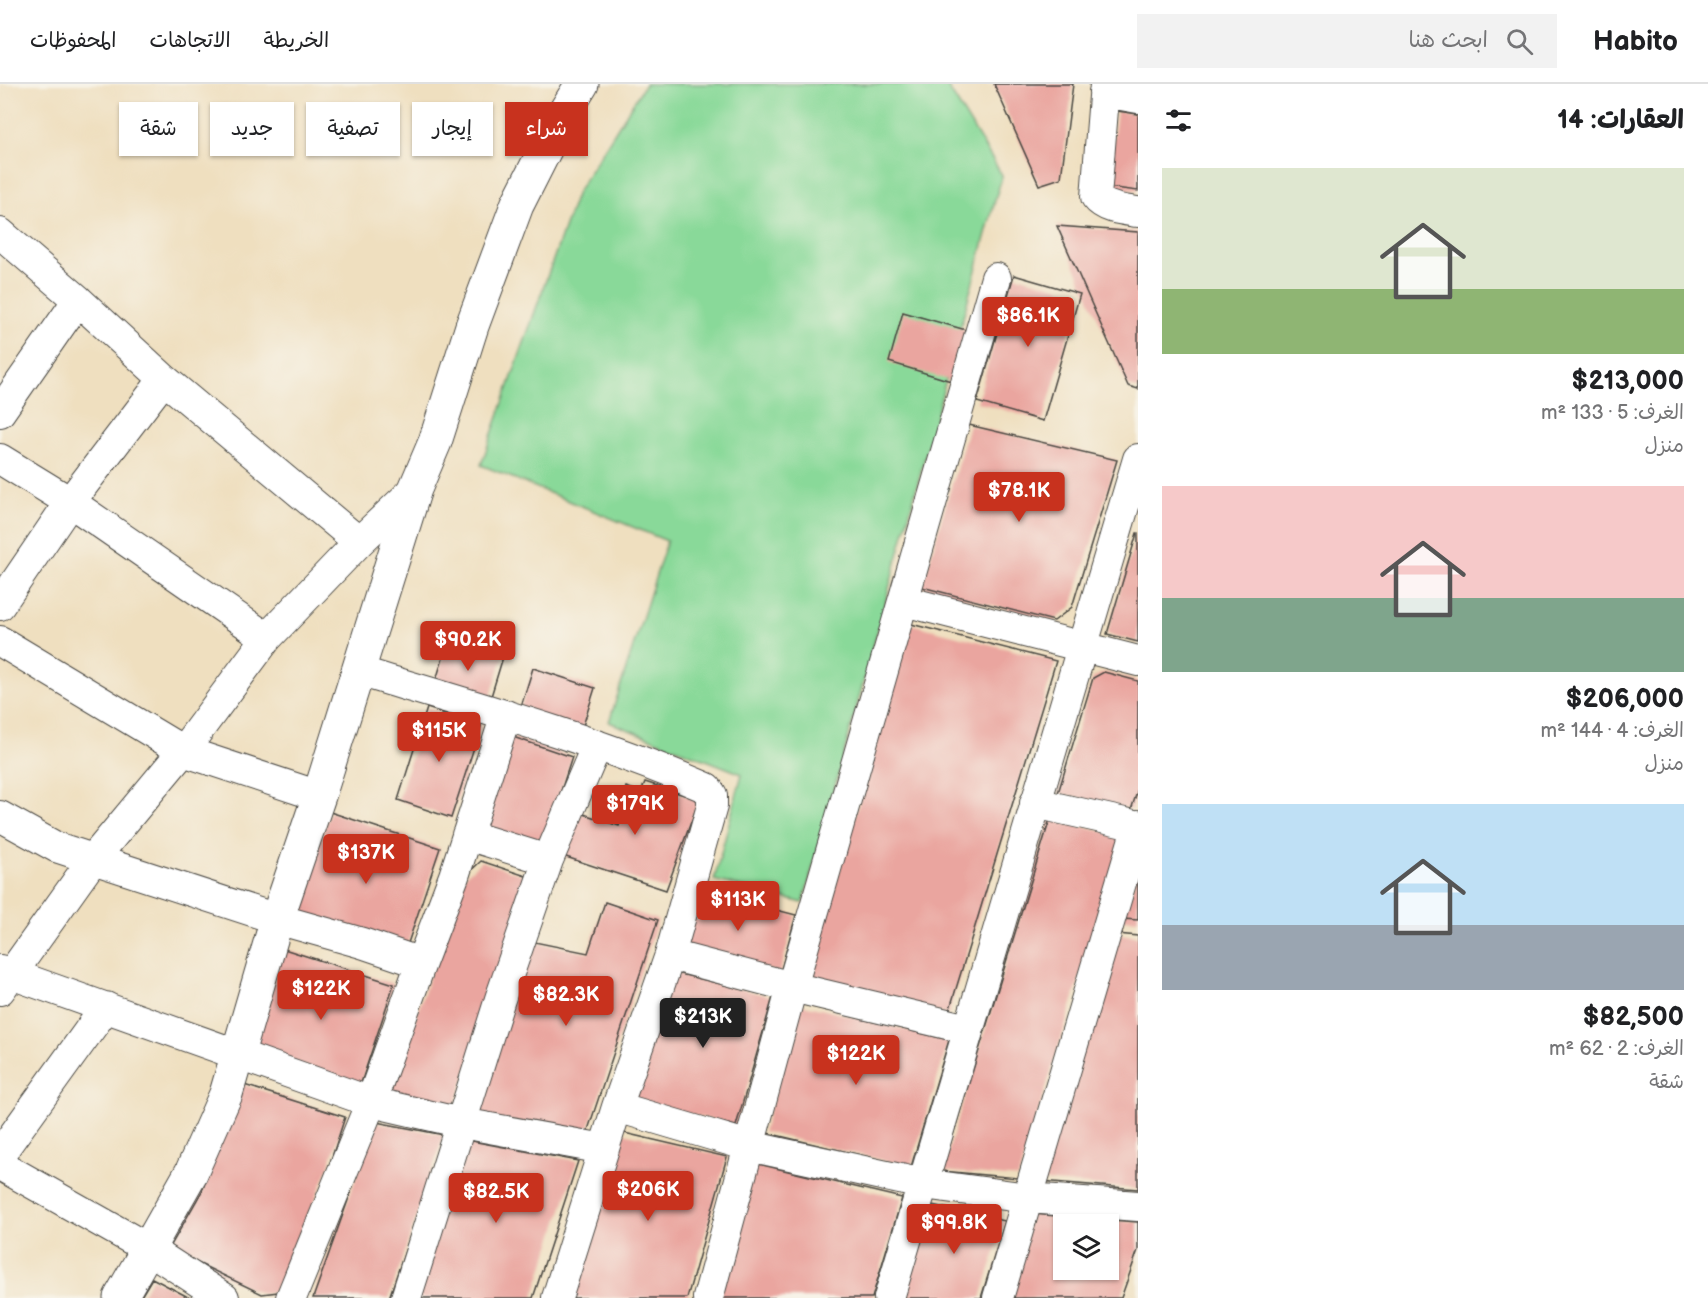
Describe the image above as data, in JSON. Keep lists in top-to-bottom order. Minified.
{"page":{"header":"Habito","search":"ابحث هنا","nav":["الخريطة","الاتجاهات","المحفوظات"],"heading":"العقارات: 14","chip":["شراء","إيجار","تصفية","جديد","شقة"],"list":[{"name":"$213,000","note":"الغرف: 5 · 133 m² · منزل"},{"name":"$206,000","note":"الغرف: 4 · 144 m² · منزل"},{"name":"$82,500","note":"الغرف: 2 · 62 m² · شقة"}],"price":["$86.1K","$78.1K","$90.2K","$115K","$179K","$137K","$113K","$122K","$82.3K","$213K","$122K","$206K","$82.5K","$99.8K"]}}
